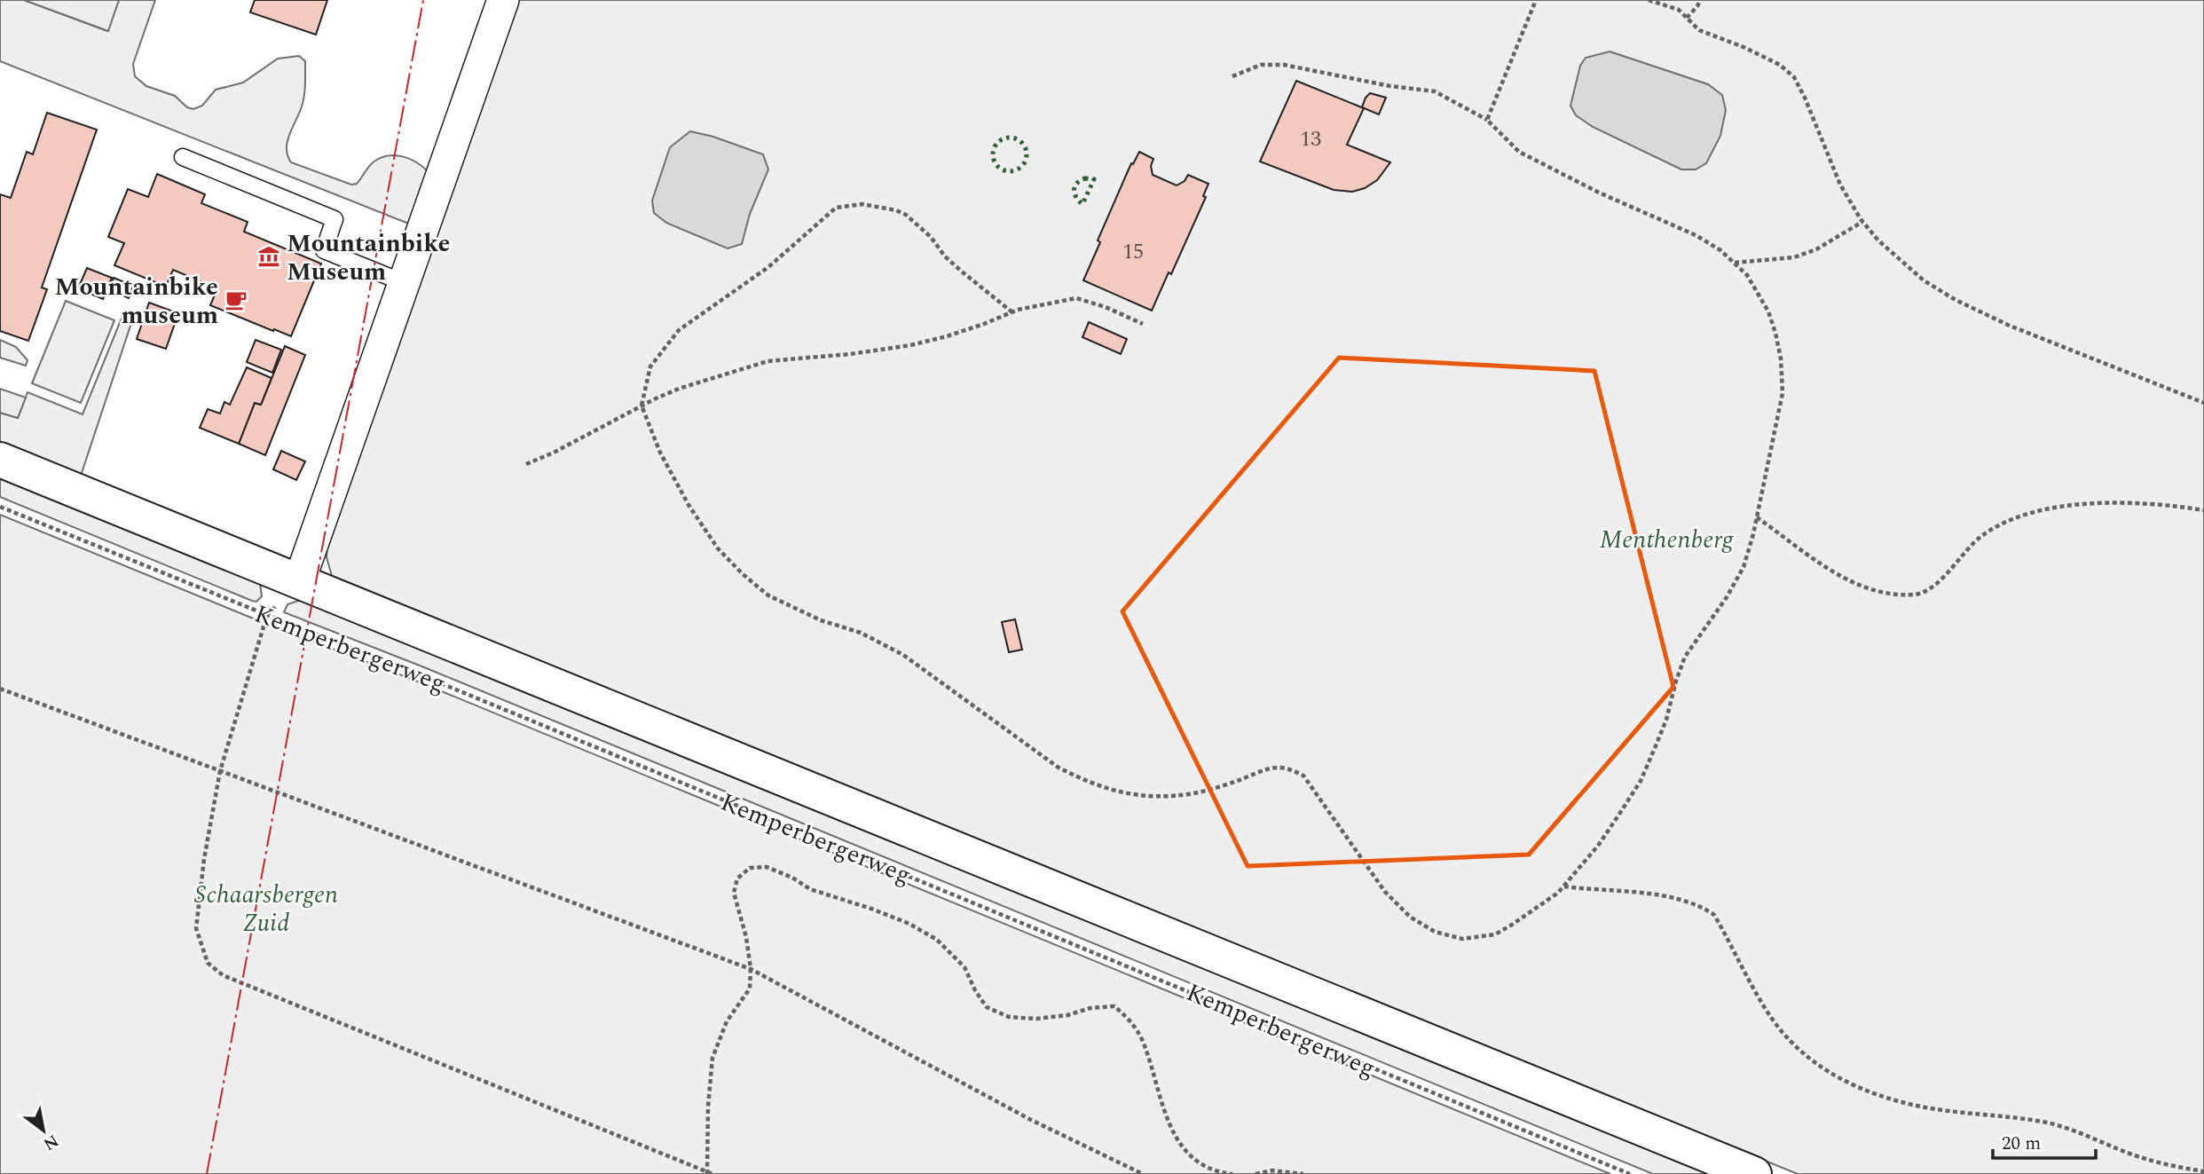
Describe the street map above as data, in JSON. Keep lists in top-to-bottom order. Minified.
{"streets":{"main road":["Kemperbergerweg"]},"parks":["Menthenberg","Schaarsbergen Zuid"],"places":{"museum":["Mountainbike Museum"],"cafe":["Mountainbike museum"]},"house_numbers":["13","15"],"scale_bar":"20 m","north":"bottom right"}
